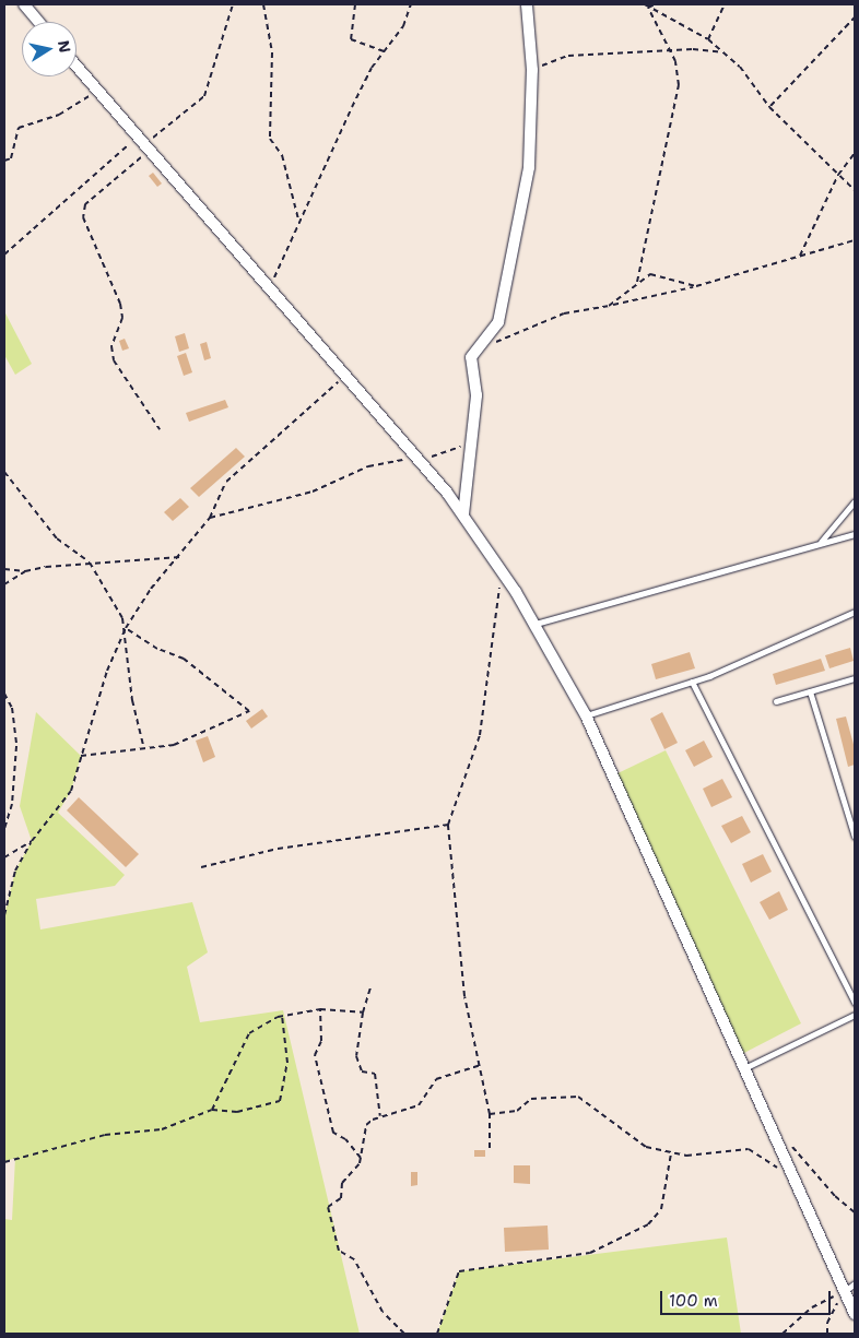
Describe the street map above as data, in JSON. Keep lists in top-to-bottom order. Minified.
{"scale_bar":"100 m","north":"right"}
